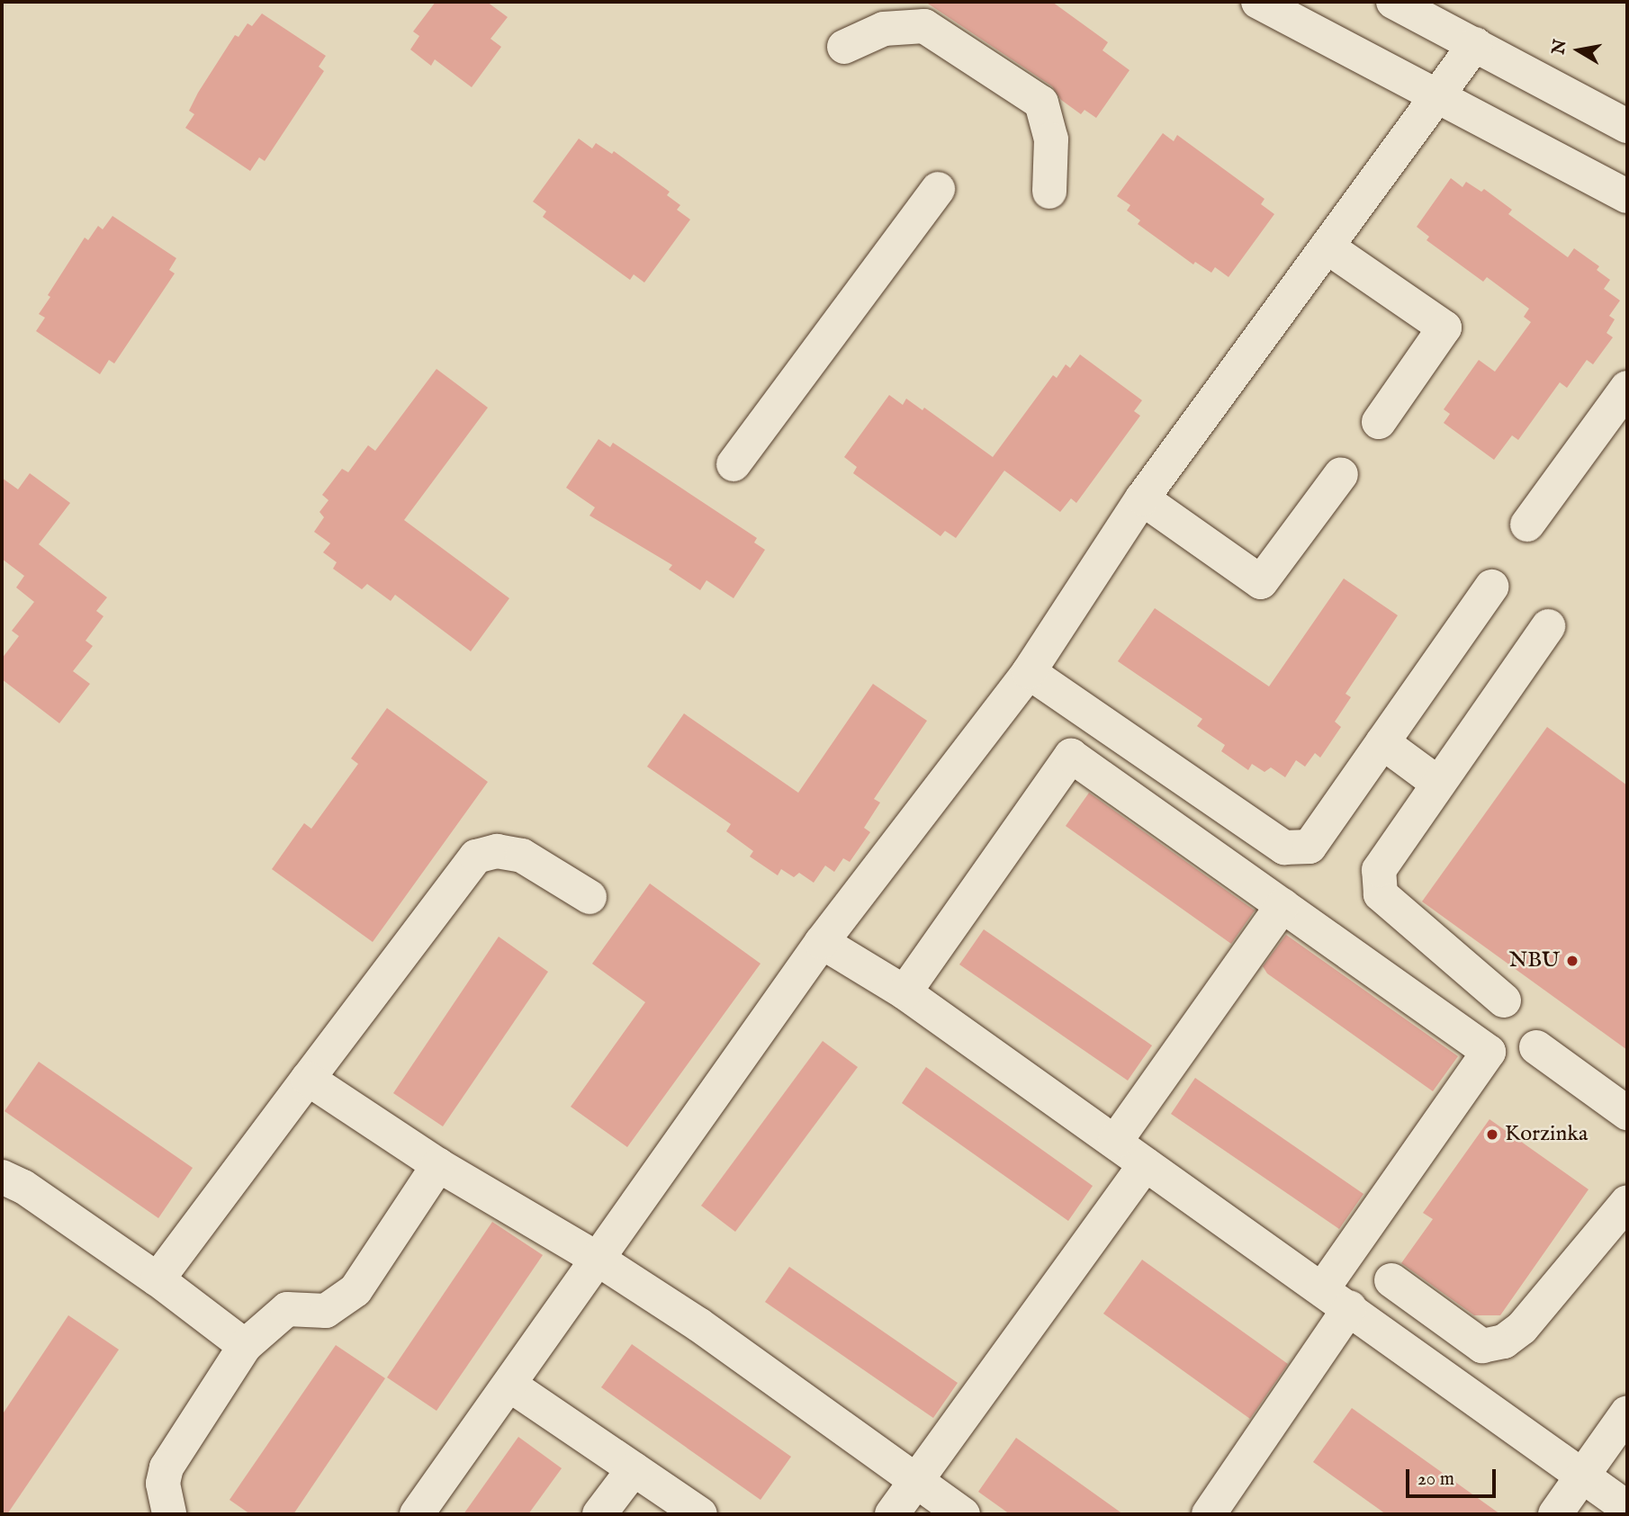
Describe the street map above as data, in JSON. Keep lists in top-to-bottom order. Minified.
{"places":["NBU","Korzinka"],"scale_bar":"20 m","north":"left"}
